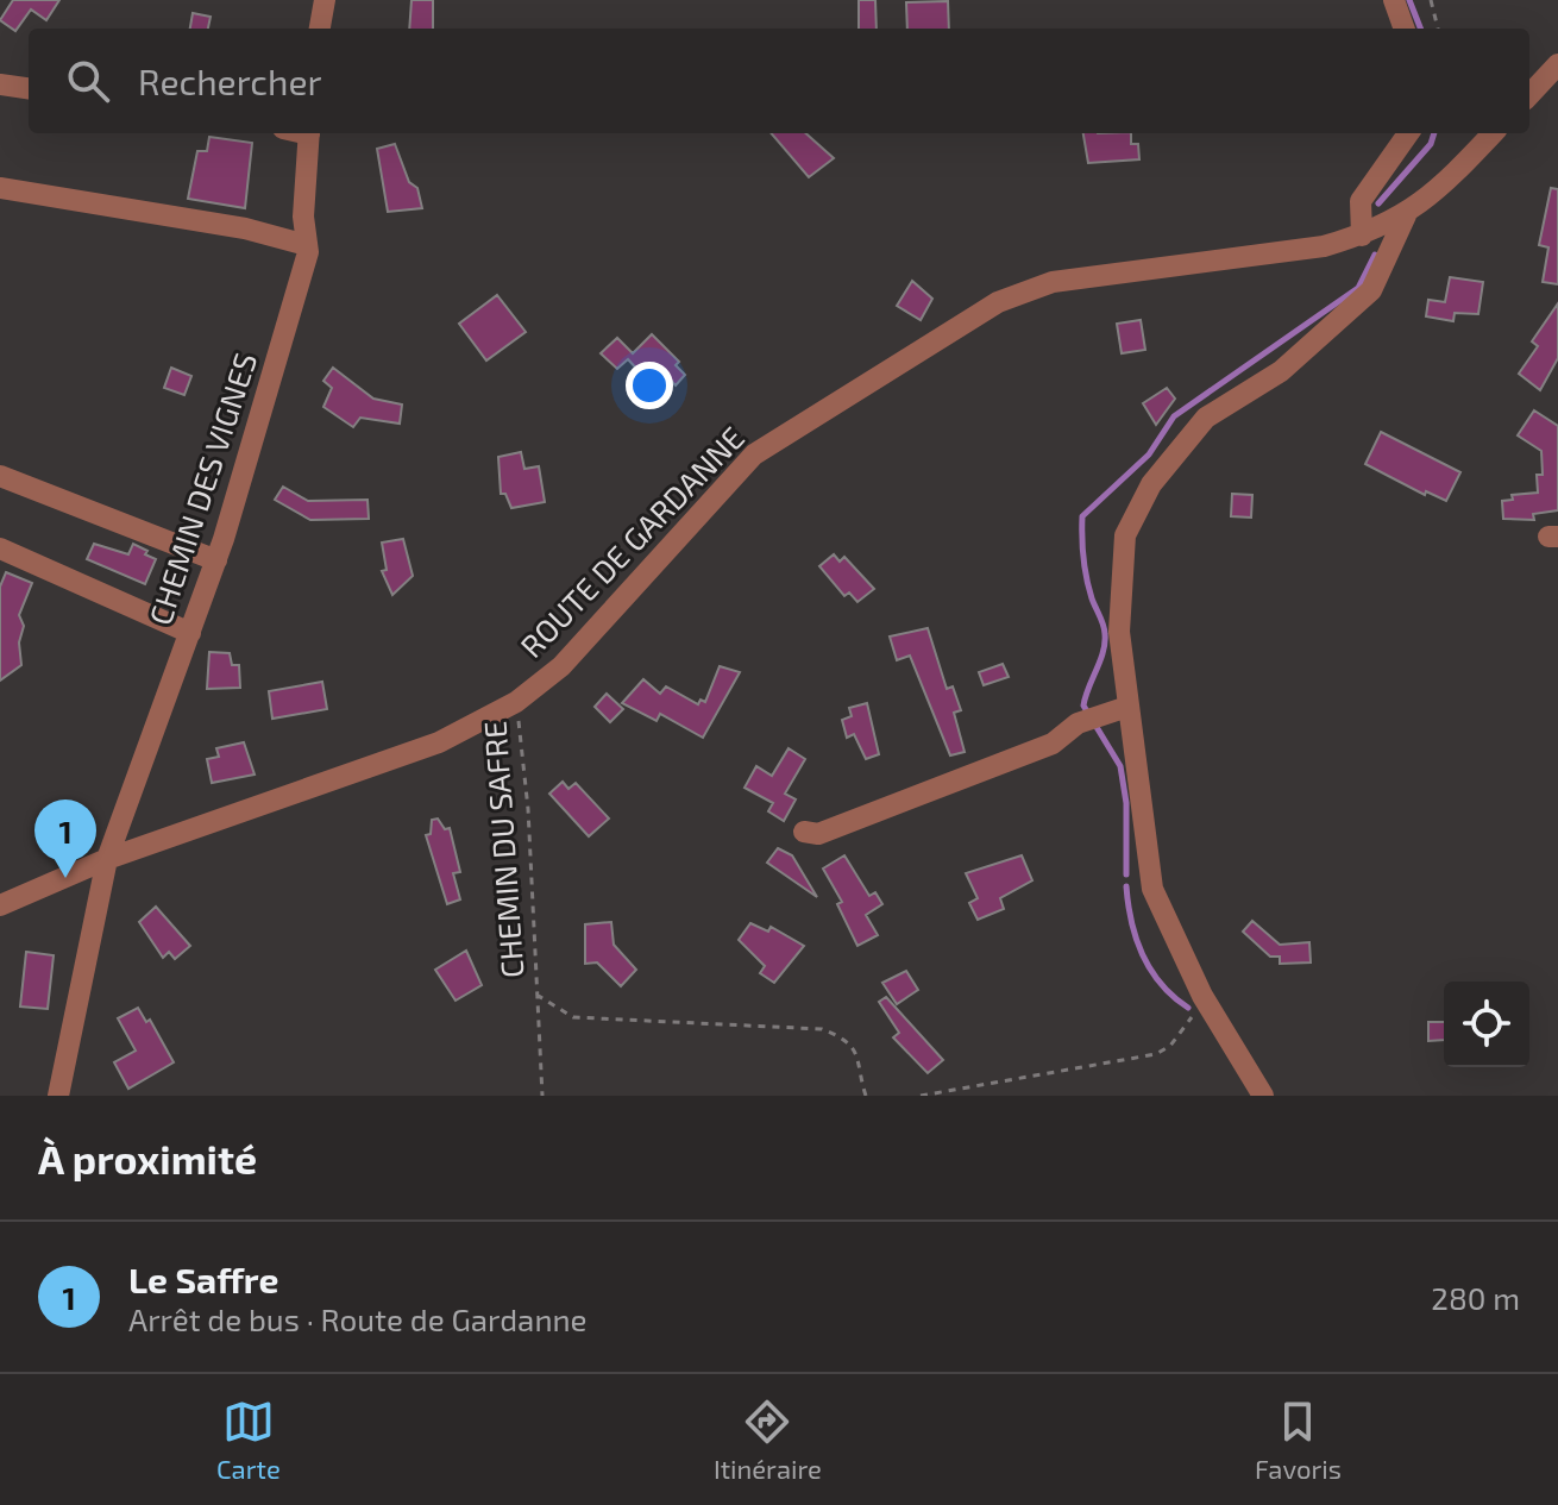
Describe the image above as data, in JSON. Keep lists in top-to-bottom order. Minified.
{"streets":{"street":["CHEMIN DES VIGNES","ROUTE DE GARDANNE"],"path":["CHEMIN DU SAFRE"]},"crossings":[["CHEMIN DES VIGNES","ROUTE DE GARDANNE"],["ROUTE DE GARDANNE","CHEMIN DU SAFRE"]],"page":{"search":"Rechercher","pins":"1","heading":"À proximité","list":[{"mark":"1","name":"Le Saffre","note":"Arrêt de bus · Route de Gardanne","value":"280 m"}],"nav":["Carte","Itinéraire","Favoris"]}}
